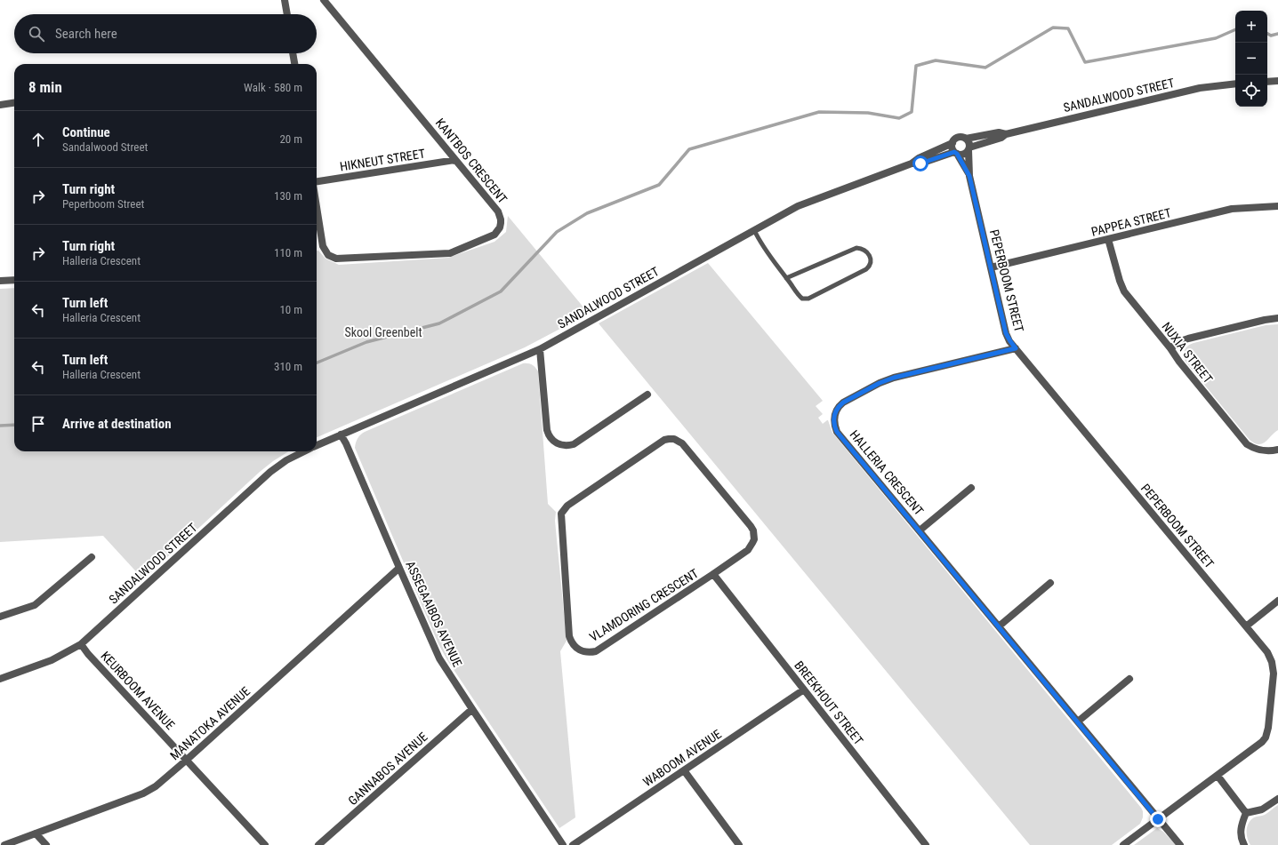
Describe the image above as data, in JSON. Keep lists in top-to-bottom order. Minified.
{"streets":{"street":["SANDALWOOD STREET","HIKNEUT STREET","KANTBOS CRESCENT","PAPPEA STREET","PEPERBOOM STREET","NUXIA STREET","HALLERIA CRESCENT","VLAMDORING CRESCENT","ASSEGAAIBOS AVENUE","KEURBOOM AVENUE","BREEKHOUT STREET","MANATOKA AVENUE","WABOOM AVENUE","GANNABOS AVENUE"]},"crossings":[["SANDALWOOD STREET","PEPERBOOM STREET"],["SANDALWOOD STREET","ASSEGAAIBOS AVENUE"],["SANDALWOOD STREET","KEURBOOM AVENUE"],["HIKNEUT STREET","KANTBOS CRESCENT"],["PAPPEA STREET","PEPERBOOM STREET"],["PAPPEA STREET","NUXIA STREET"],["PEPERBOOM STREET","HALLERIA CRESCENT"],["VLAMDORING CRESCENT","BREEKHOUT STREET"],["ASSEGAAIBOS AVENUE","MANATOKA AVENUE"],["ASSEGAAIBOS AVENUE","GANNABOS AVENUE"],["KEURBOOM AVENUE","MANATOKA AVENUE"],["BREEKHOUT STREET","WABOOM AVENUE"]],"parks":["Skool Greenbelt"],"page":{"map_buttons":["+","−"],"search":"Search here","heading":["8 min","Walk · 580 m"],"list":[["Continue","Sandalwood Street","20 m"],["Turn right","Peperboom Street","130 m"],["Turn right","Halleria Crescent","110 m"],["Turn left","Halleria Crescent","10 m"],["Turn left","Halleria Crescent","310 m"],"Arrive at destination"]}}
